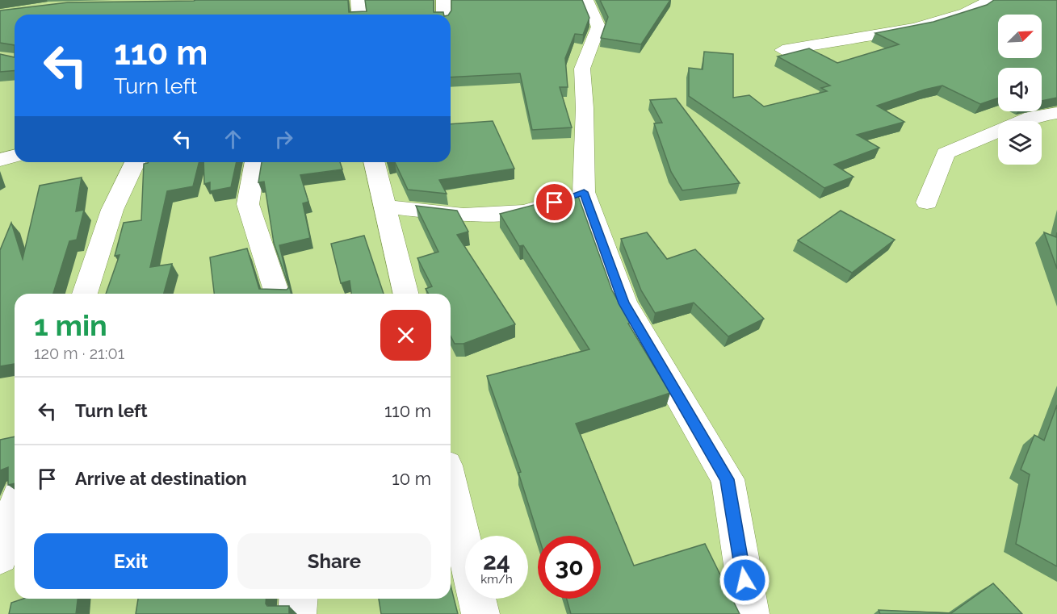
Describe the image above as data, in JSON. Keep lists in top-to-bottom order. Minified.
{"north":"top right","page":{"turn":["110 m","Turn left"],"heading":["1 min","120 m · 21:01"],"list":[{"name":"Turn left","value":"110 m"},{"name":"Arrive at destination","value":"10 m"}],"buttons":["Exit","Share"],"speed":"24 km/h","limit":"30"}}
